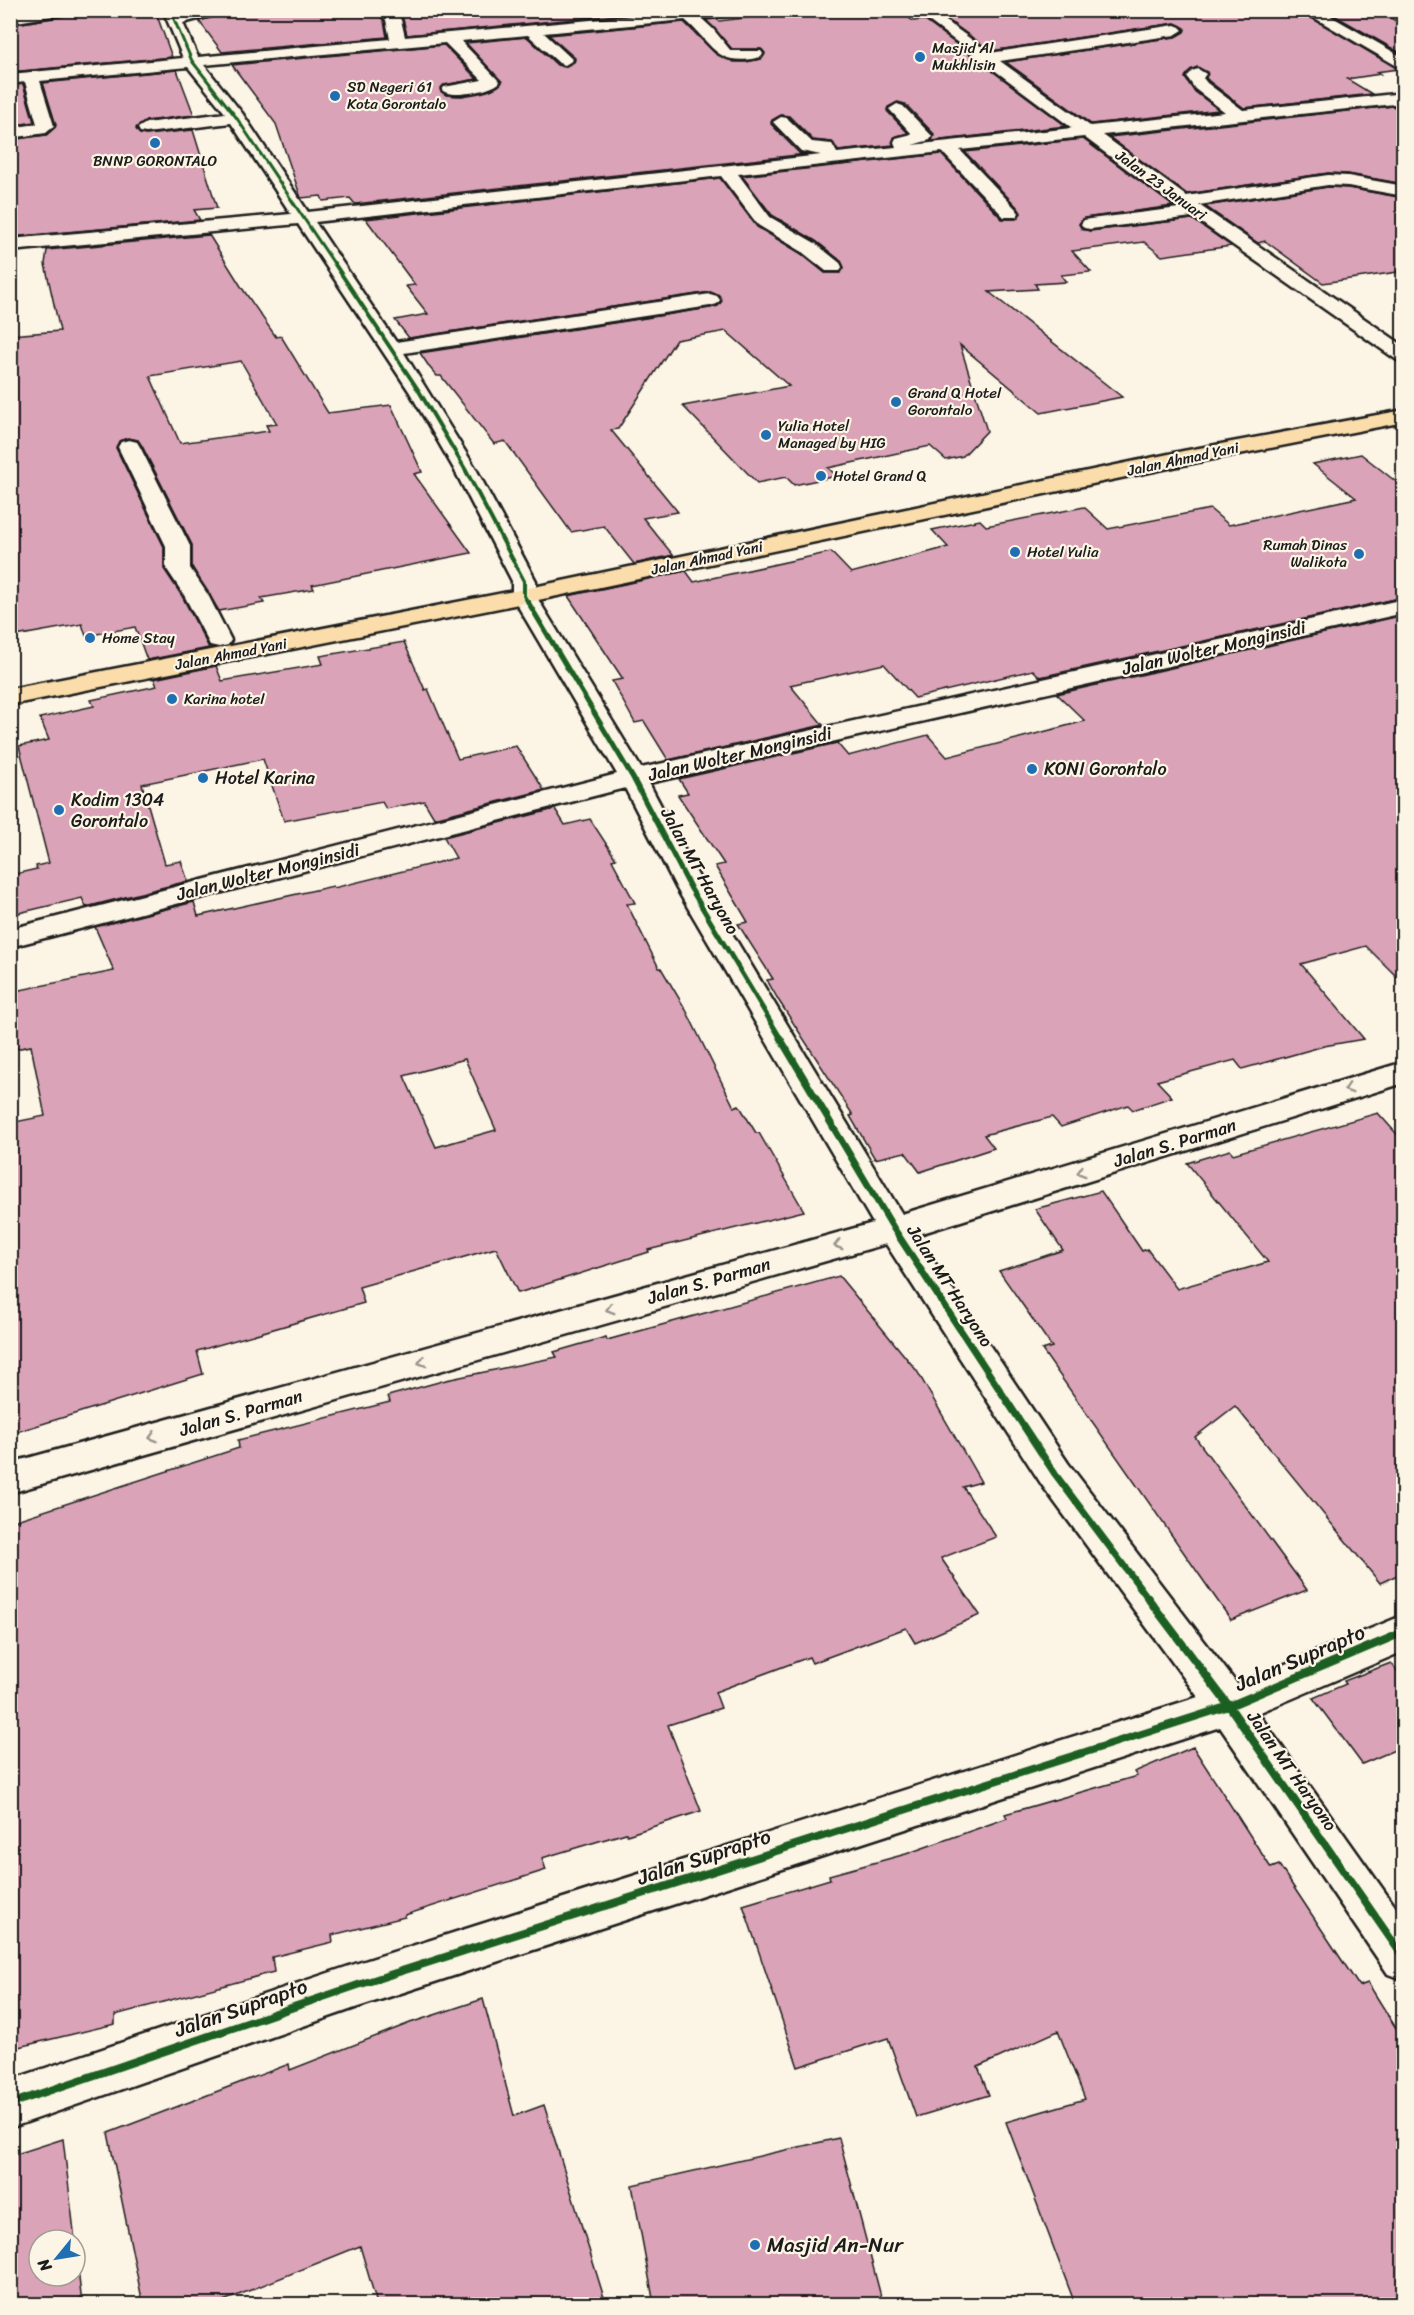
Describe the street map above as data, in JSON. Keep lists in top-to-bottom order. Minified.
{"streets":{"highway":["Jalan Ahmad Yani"],"street":["Jalan 23 Januari","Jalan Wolter Monginsidi","Jalan MT Haryono","Jalan S. Parman","Jalan Suprapto"]},"crossings":[["Jalan Ahmad Yani","Jalan MT Haryono"],["Jalan Wolter Monginsidi","Jalan MT Haryono"],["Jalan MT Haryono","Jalan S. Parman"],["Jalan MT Haryono","Jalan Suprapto"]],"one_way":["Jalan S. Parman"],"places":["Masjid Al Mukhlisin","SD Negeri 61 Kota Gorontalo","BNNP GORONTALO","Grand Q Hotel Gorontalo","Yulia Hotel Managed by HIG","Hotel Grand Q","Hotel Yulia","Rumah Dinas Walikota","Home Stay","Karina hotel","KONI Gorontalo","Hotel Karina","Kodim 1304 Gorontalo","Masjid An-Nur"],"north":"bottom left"}
